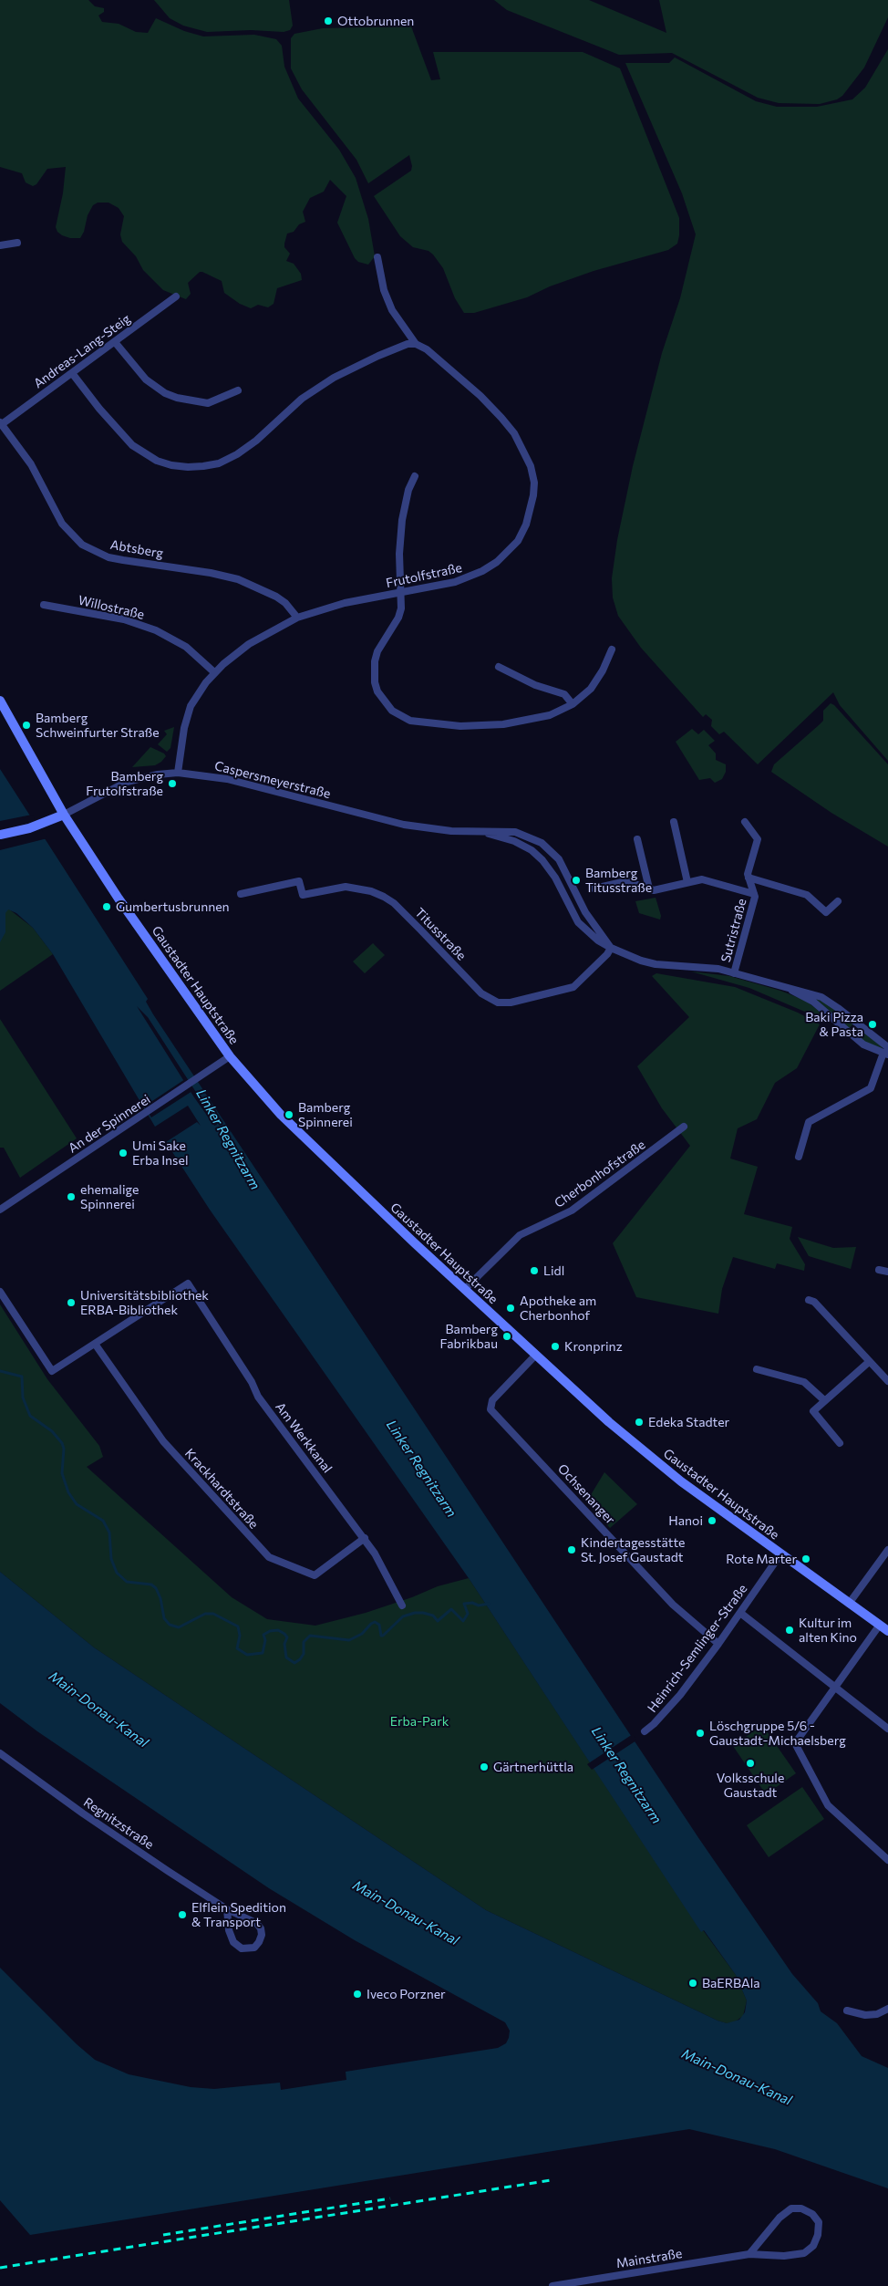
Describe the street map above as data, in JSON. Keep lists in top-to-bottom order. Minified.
{"streets":{"street":["Andreas-Lang-Steig","Abtsberg","Frutolfstraße","Willostraße","Caspersmeyerstraße","Sutristraße","Titusstraße","Gaustadter Hauptstraße","An der Spinnerei","Cherbonhofstraße","Am Werkkanal","Krackhardtstraße","Ochsenanger","Heinrich-Semlinger-Straße","Regnitzstraße","Mainstraße"]},"crossings":[["Andreas-Lang-Steig","Abtsberg"],["Abtsberg","Frutolfstraße"],["Frutolfstraße","Willostraße"],["Frutolfstraße","Caspersmeyerstraße"],["Caspersmeyerstraße","Sutristraße"],["Caspersmeyerstraße","Titusstraße"],["Caspersmeyerstraße","Gaustadter Hauptstraße"],["Gaustadter Hauptstraße","An der Spinnerei"],["Gaustadter Hauptstraße","Cherbonhofstraße"],["Gaustadter Hauptstraße","Ochsenanger"],["Gaustadter Hauptstraße","Heinrich-Semlinger-Straße"],["Am Werkkanal","Krackhardtstraße"],["Ochsenanger","Heinrich-Semlinger-Straße"]],"water":["Linker Regnitzarm","Main-Donau-Kanal"],"parks":["Erba-Park"],"places":["Ottobrunnen","Bamberg Schweinfurter Straße","Bamberg Frutolfstraße","Bamberg Titusstraße","Gumbertusbrunnen","Baki Pizza & Pasta","Bamberg Spinnerei","Umi Sake Erba Insel","ehemalige Spinnerei","Lidl","Universitätsbibliothek ERBA-Bibliothek","Apotheke am Cherbonhof","Bamberg Fabrikbau","Kronprinz","Edeka Stadter","Hanoi","Kindertagesstätte St. Josef Gaustadt","Rote Marter","Kultur im alten Kino","Löschgruppe 5/6 - Gaustadt-Michaelsberg","Volksschule Gaustadt","Gärtnerhüttla","Elflein Spedition & Transport","BaERBAla","Iveco Porzner"]}
